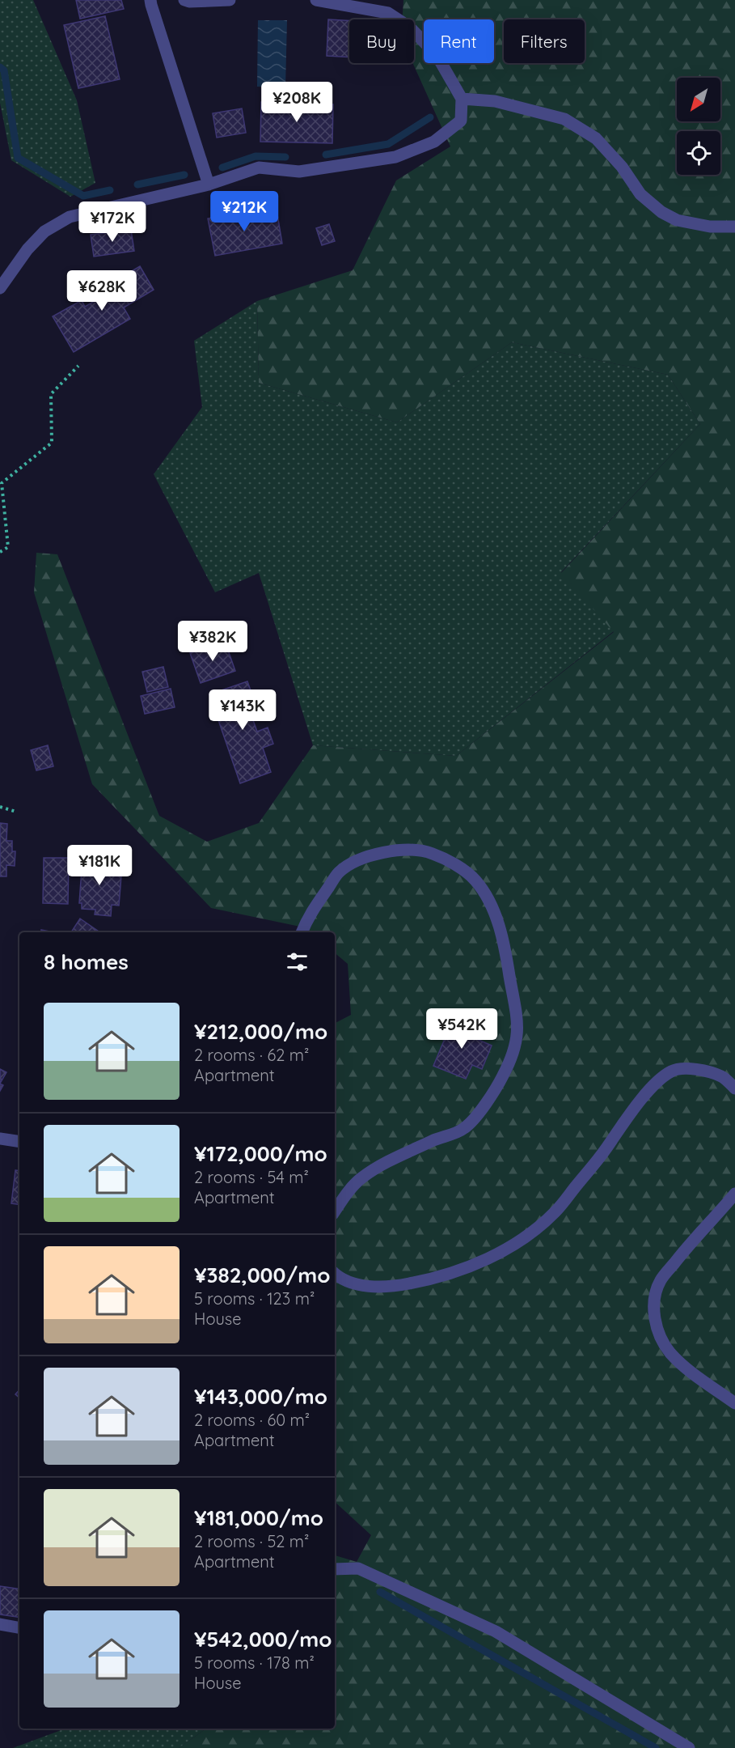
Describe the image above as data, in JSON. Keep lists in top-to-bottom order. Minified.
{"north":"bottom left","page":{"chip":["Buy","Rent","Filters"],"price":["¥208K","¥212K","¥172K","¥628K","¥382K","¥143K","¥181K","¥542K"],"heading":"8 homes","list":[{"name":"¥212,000/mo","note":"2 rooms · 62 m² · Apartment"},{"name":"¥172,000/mo","note":"2 rooms · 54 m² · Apartment"},{"name":"¥382,000/mo","note":"5 rooms · 123 m² · House"},{"name":"¥143,000/mo","note":"2 rooms · 60 m² · Apartment"},{"name":"¥181,000/mo","note":"2 rooms · 52 m² · Apartment"},{"name":"¥542,000/mo","note":"5 rooms · 178 m² · House"}]}}
